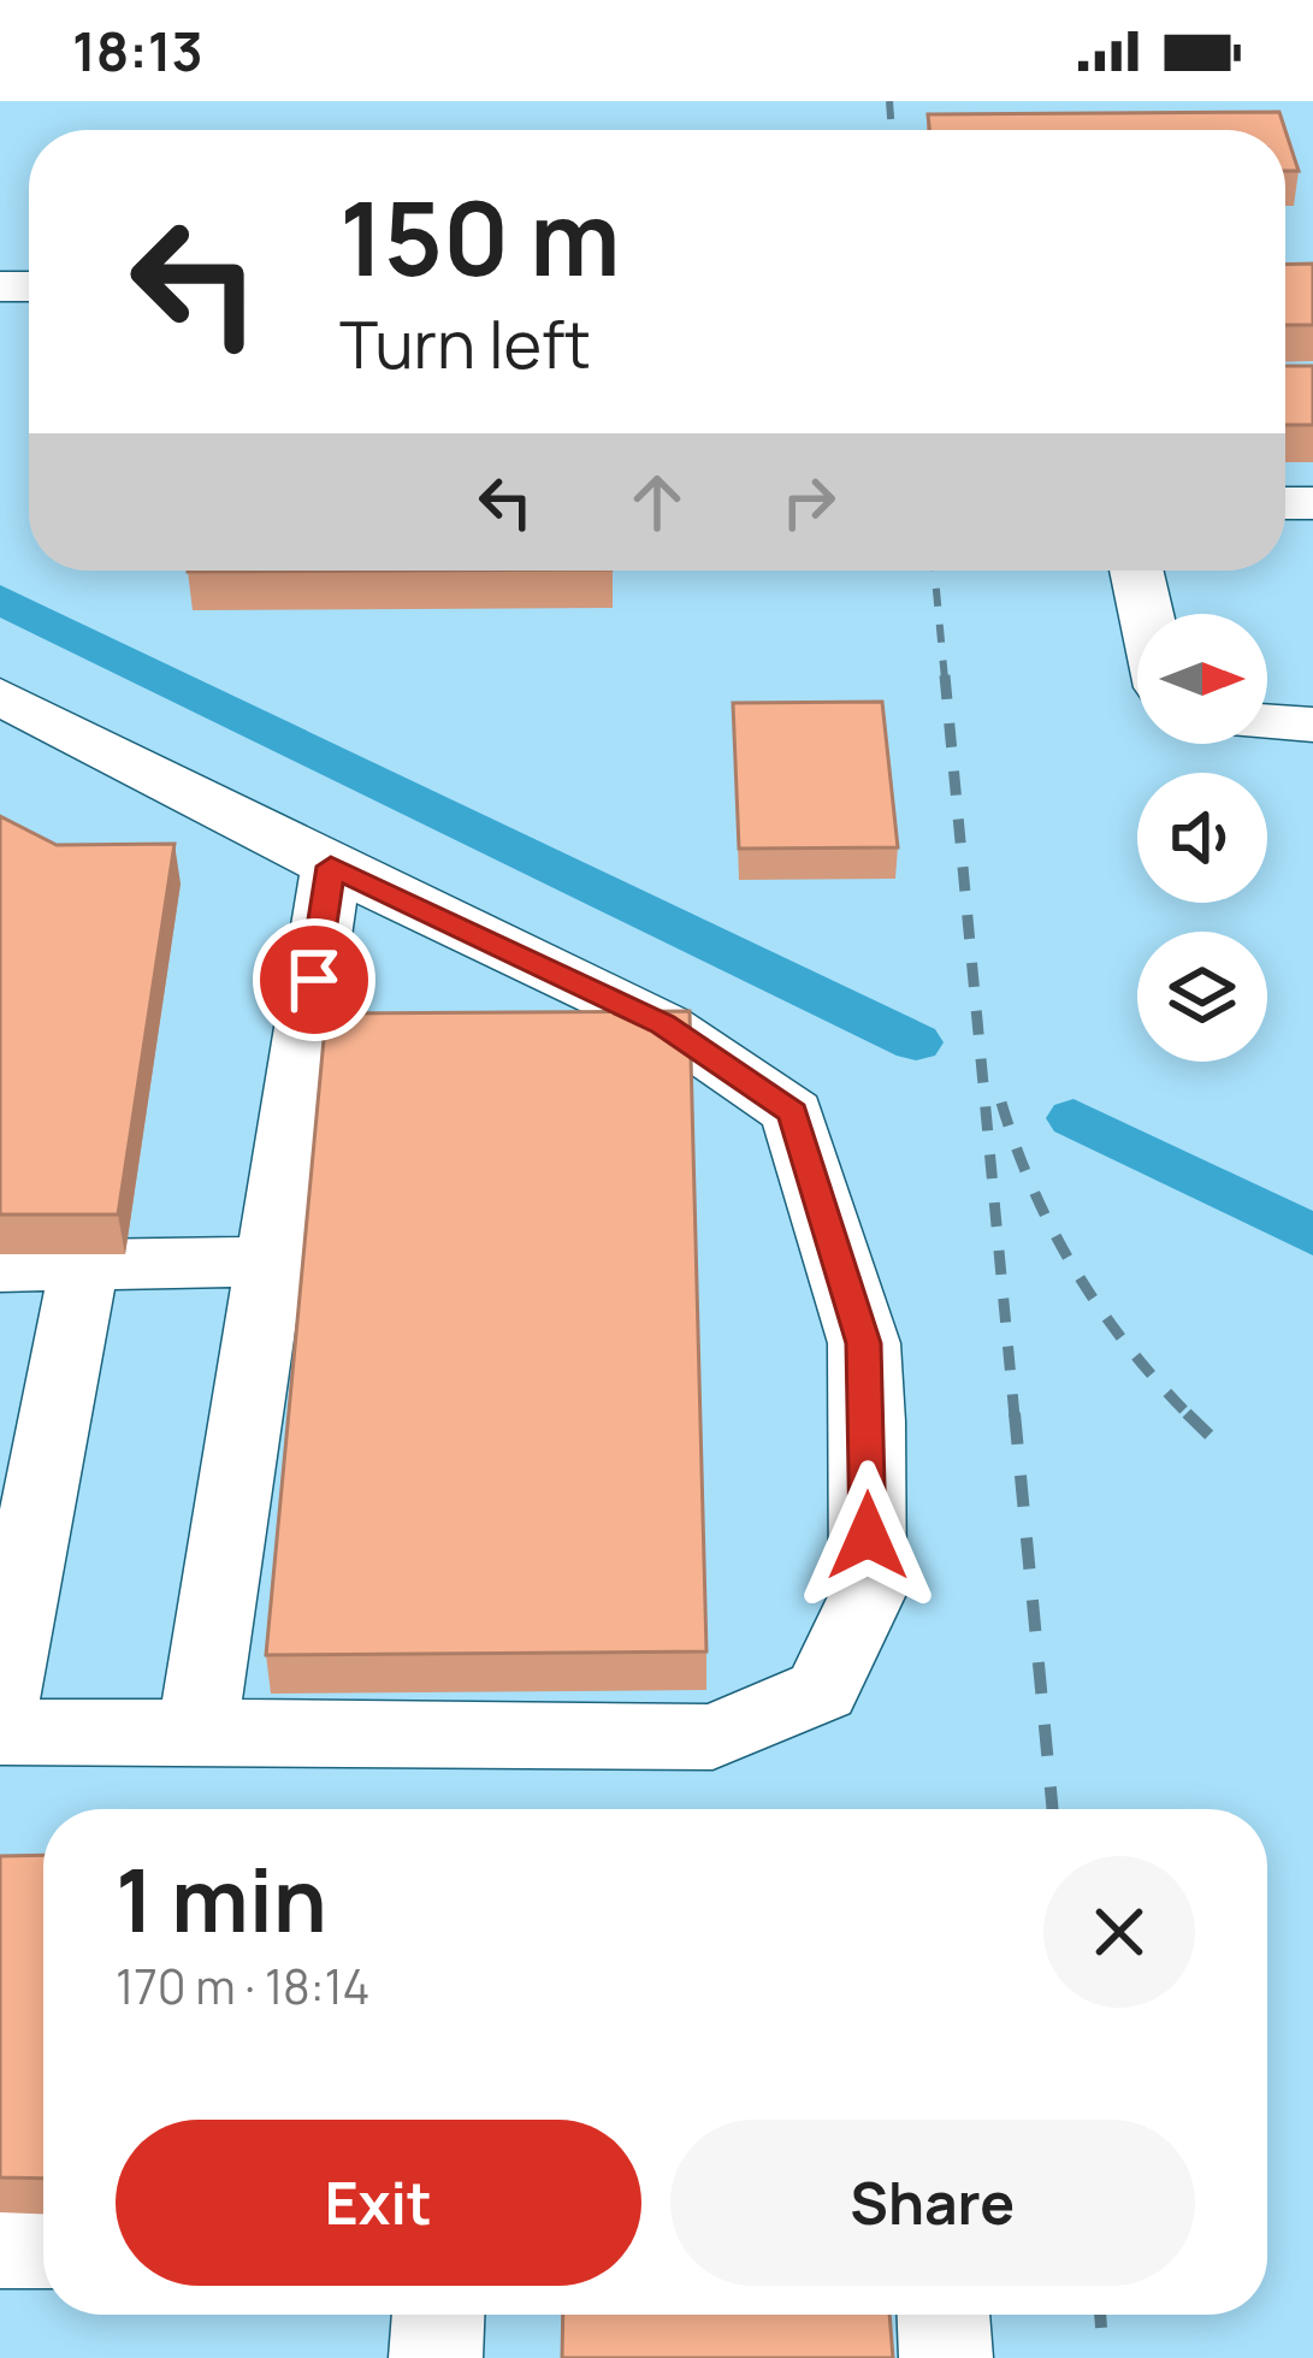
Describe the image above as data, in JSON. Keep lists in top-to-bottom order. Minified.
{"north":"right","page":{"status":"18:13","turn":["150 m","Turn left"],"heading":["1 min","170 m · 18:14"],"buttons":["Exit","Share"]}}
